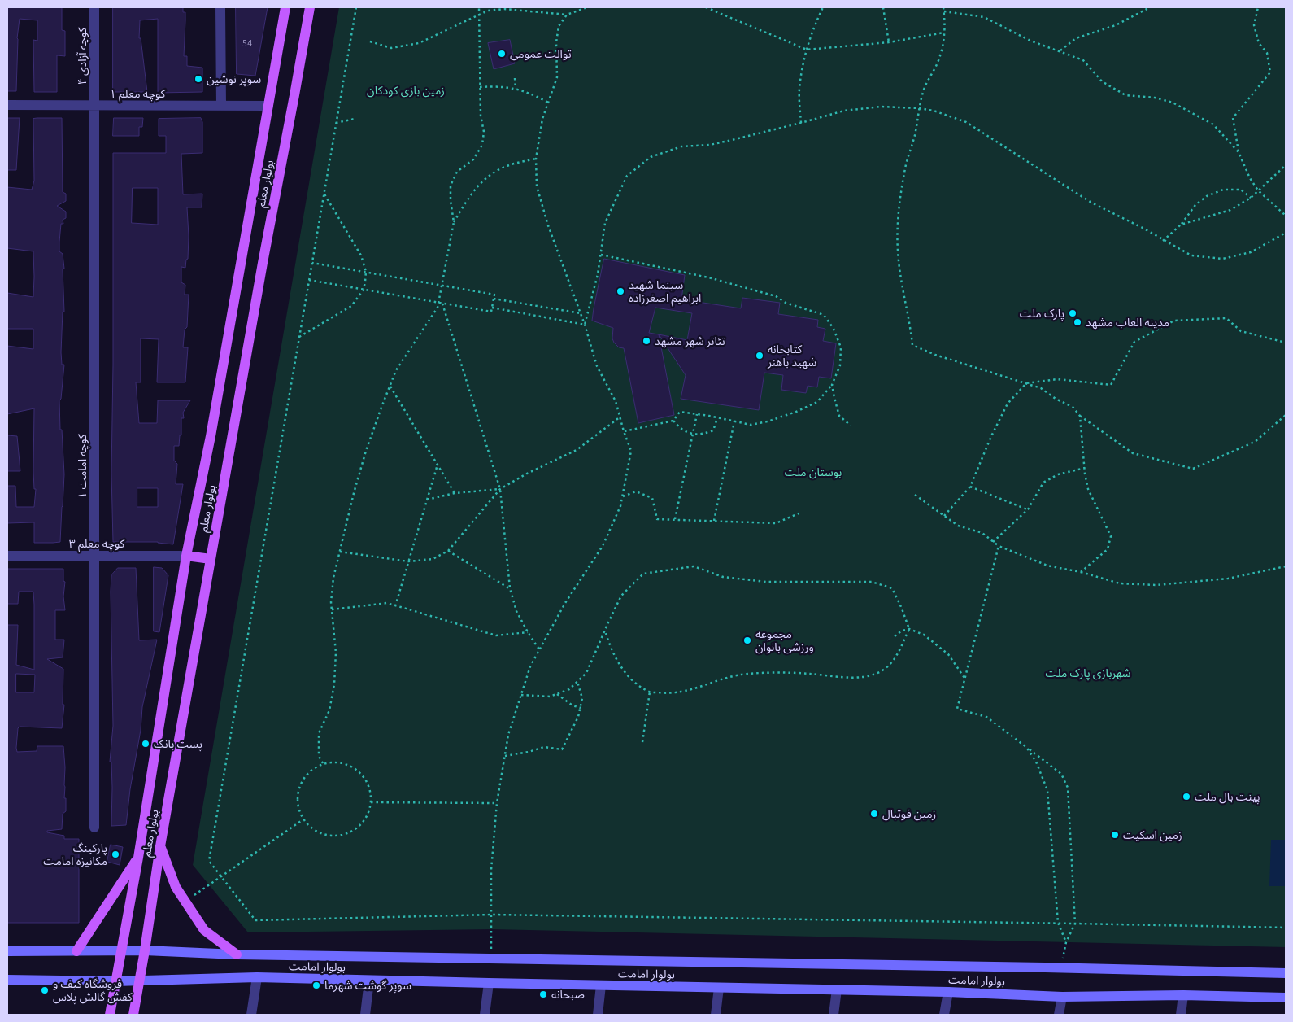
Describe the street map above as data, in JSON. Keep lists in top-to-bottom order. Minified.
{"streets":{"main road":["بولوار معلم","بولوار امامت"],"street":["کوچه آزادی ۴","کوچه معلم ۱","کوچه امامت ۱","کوچه معلم ۳"]},"crossings":[["کوچه آزادی ۴","کوچه معلم ۱"],["کوچه آزادی ۴","کوچه امامت ۱"],["کوچه معلم ۱","بولوار معلم"],["کوچه معلم ۱","کوچه امامت ۱"],["بولوار معلم","کوچه معلم ۳"],["بولوار معلم","بولوار امامت"],["کوچه امامت ۱","کوچه معلم ۳"]],"parks":["زمین بازی کودکان","بوستان ملت","شهربازی پارک ملت"],"places":["توالت عمومی","سوپر نوشین","سینما شهید ابراهیم اصغرزاده","پارک ملت","مدينه العاب مشهد","تئاتر شهر مشهد","کتابخانه شهید باهنر","مجموعه ورزشی بانوان","پست بانک","پینت بال ملت","زمین فوتبال","زمین اسکیت","پارکینگ مکانیزه امامت","سوپر گوشت شهرما","فروشگاه کیف و کفش گالش پلاس","صبحانه"],"house_numbers":["54"]}
